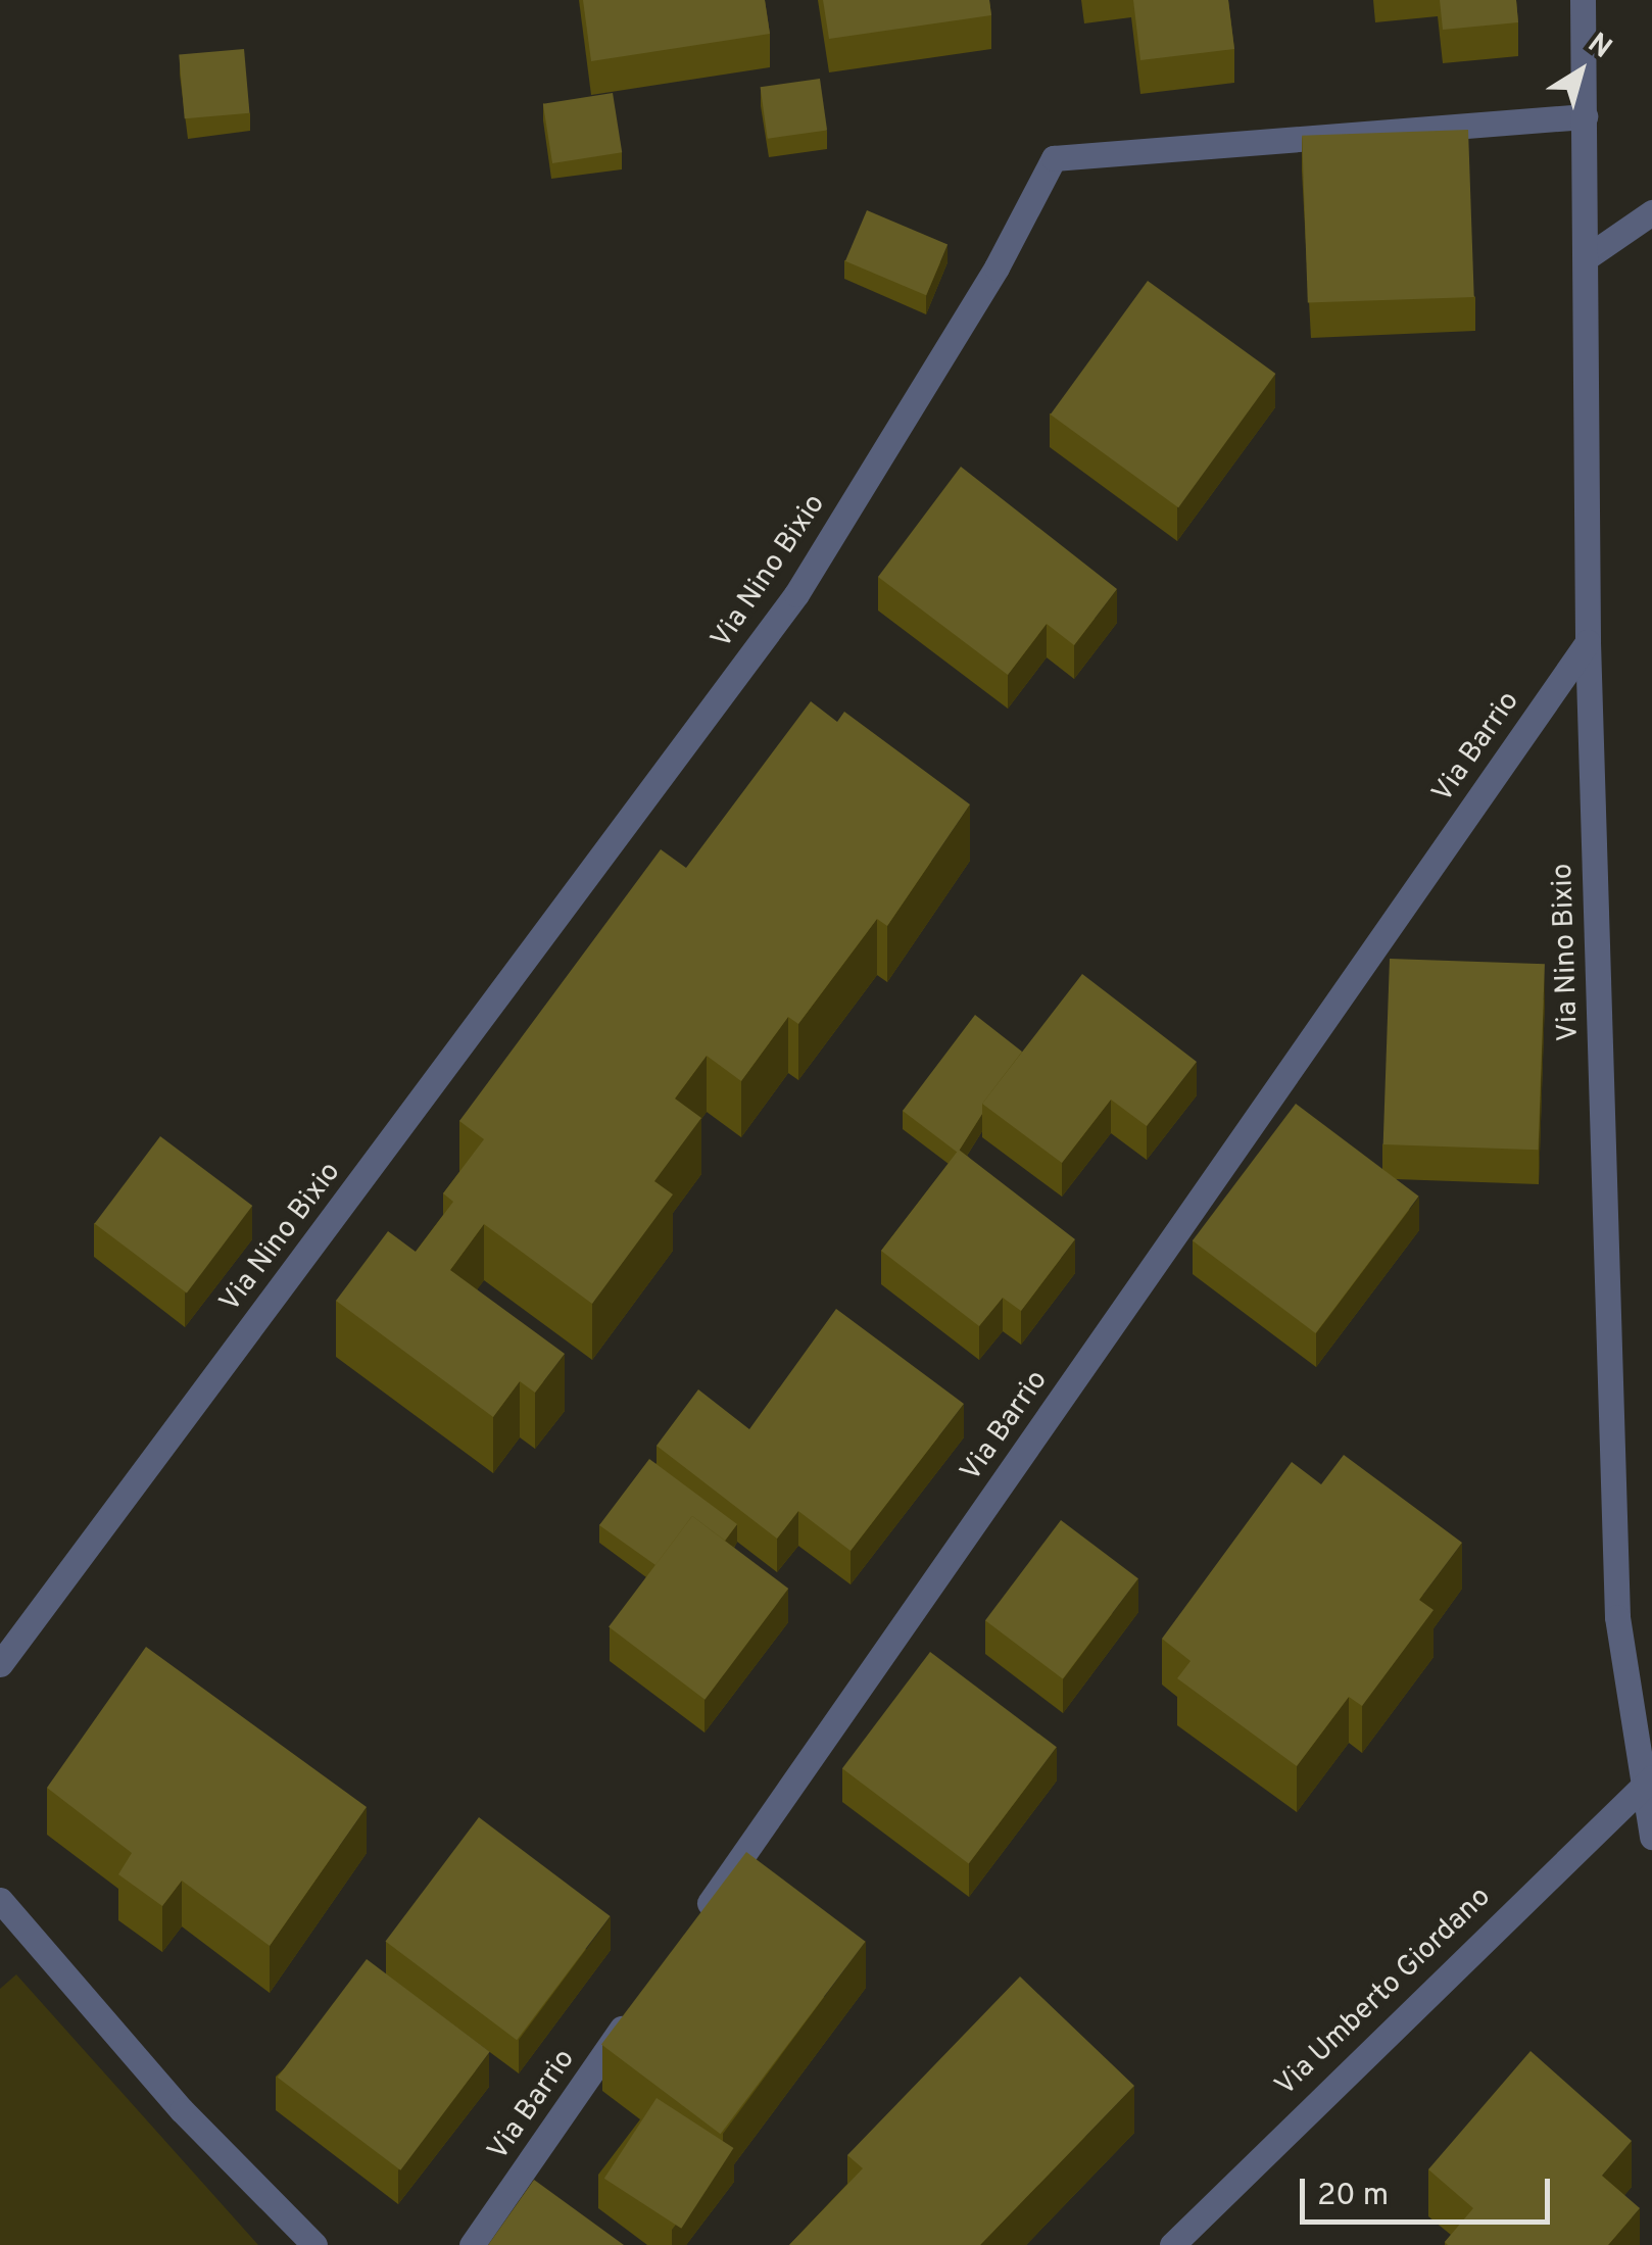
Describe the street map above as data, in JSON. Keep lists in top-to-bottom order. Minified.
{"streets":{"street":["Via Nino Bixio","Via Barrio","Via Umberto Giordano"]},"crossings":[["Via Nino Bixio","Via Barrio"],["Via Nino Bixio","Via Umberto Giordano"]],"scale_bar":"20 m","north":"top right"}
